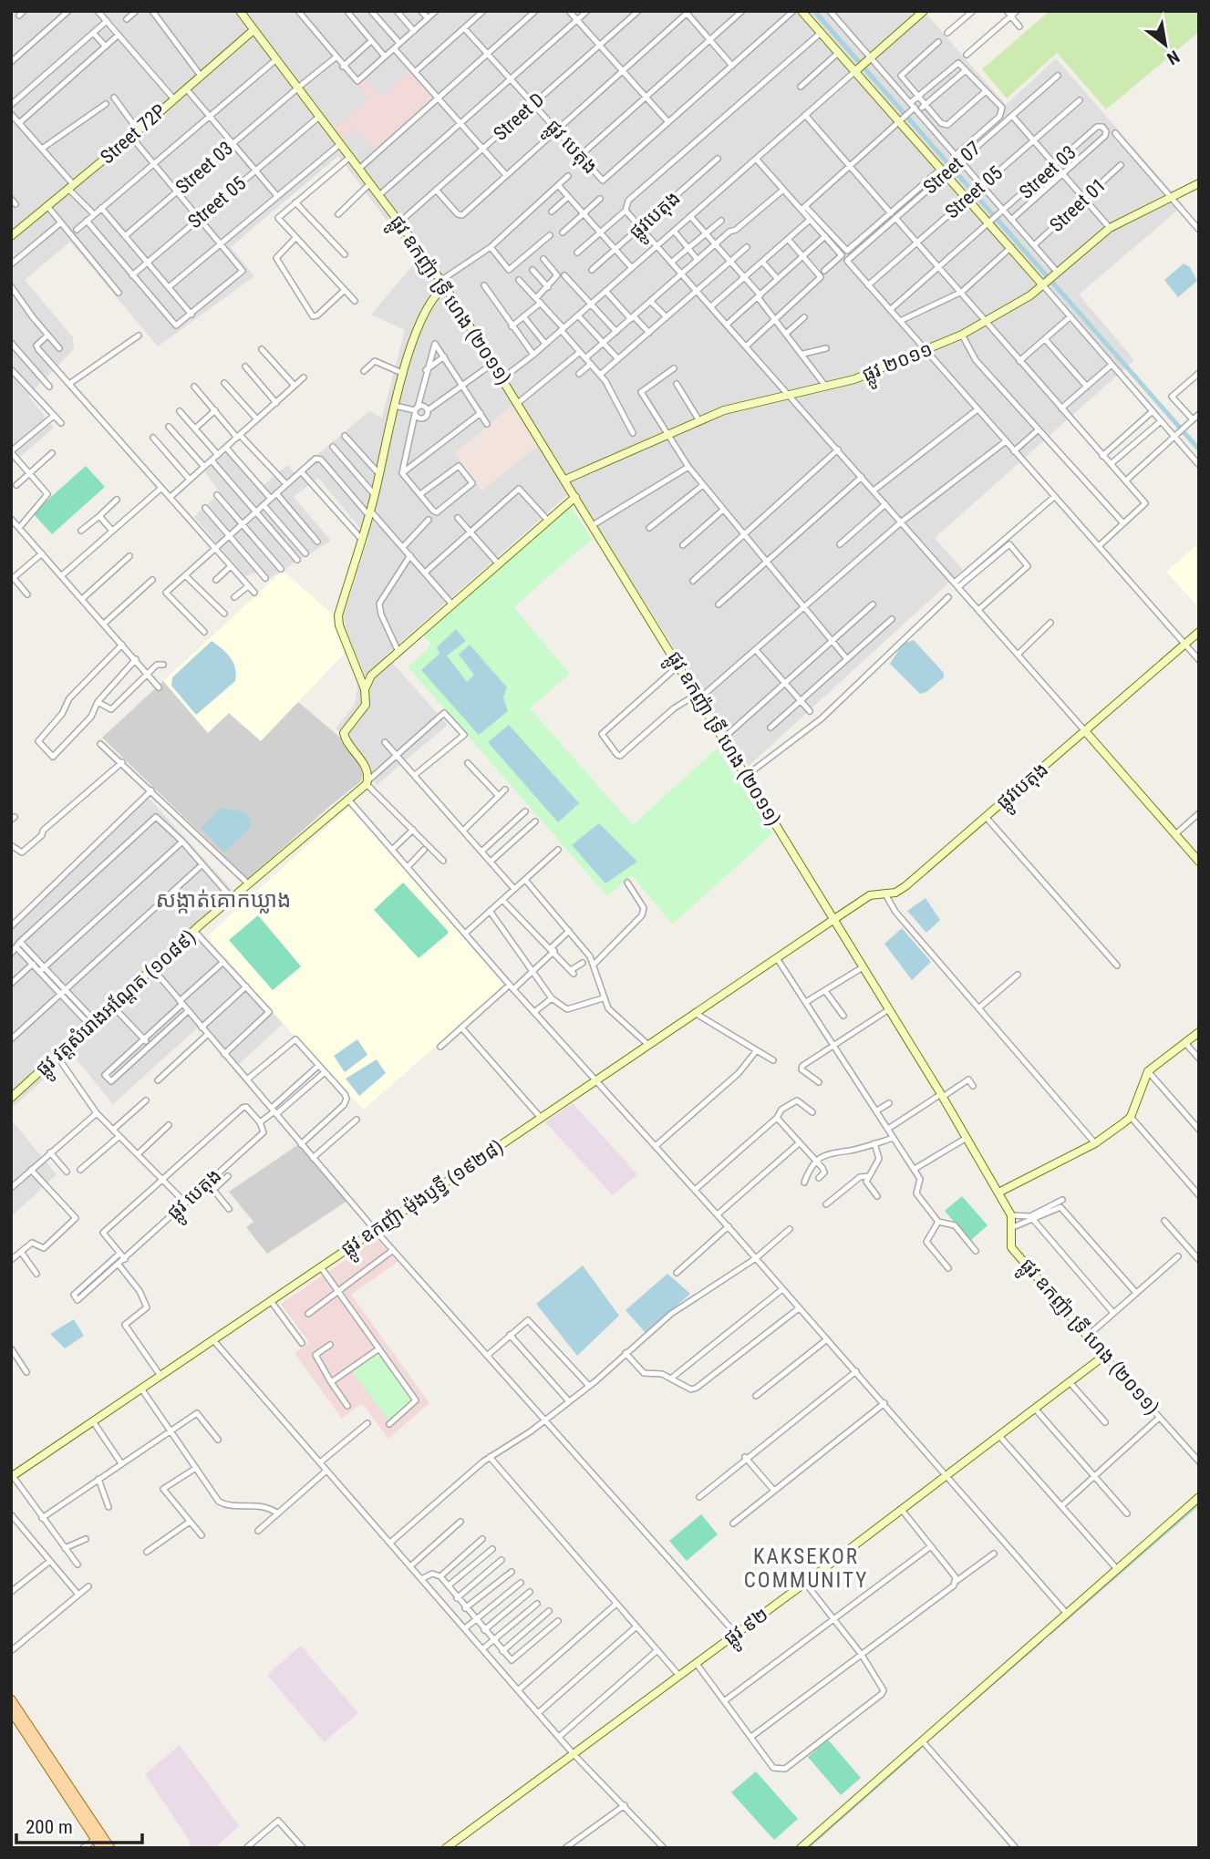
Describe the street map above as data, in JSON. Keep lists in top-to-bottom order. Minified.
{"streets":{"main road":["Street 72P","ផ្លូវបេតុង","ផ្លូវ ឧកញ៉ា ទ្រី ហេង (២០១១)","ផ្លូវ ២០១១","ផ្លូវ វត្តសំរោងអណ្ដែត (១០៨៩)","ផ្លូវ ឧកញ៉ា ម៉ុងឫទ្ធី (១៩២៨)","ផ្លូវ ៩២"],"street":["Street D","ផ្លូវ បេតុង","Street 03","Street 07","Street 05","Street 01"]},"crossings":[["Street D","ផ្លូវ បេតុង"],["Street D","ផ្លូវ ឧកញ៉ា ទ្រី ហេង (២០១១)"],["Street 72P","ផ្លូវ ឧកញ៉ា ទ្រី ហេង (២០១១)"],["Street 03","ផ្លូវ ឧកញ៉ា ទ្រី ហេង (២០១១)"],["Street 07","Street 05"],["Street 05","ផ្លូវ ឧកញ៉ា ទ្រី ហេង (២០១១)"],["ផ្លូវបេតុង","ផ្លូវ ឧកញ៉ា ទ្រី ហេង (២០១១)"],["ផ្លូវបេតុង","ផ្លូវ ឧកញ៉ា ម៉ុងឫទ្ធី (១៩២៨)"],["ផ្លូវ ឧកញ៉ា ទ្រី ហេង (២០១១)","ផ្លូវ ២០១១"],["ផ្លូវ ឧកញ៉ា ទ្រី ហេង (២០១១)","ផ្លូវ ឧកញ៉ា ម៉ុងឫទ្ធី (១៩២៨)"],["ផ្លូវ ឧកញ៉ា ទ្រី ហេង (២០១១)","ផ្លូវ ៩២"]],"districts":["សង្កាត់គោកឃ្លាង","KAKSEKOR COMMUNITY"],"scale_bar":"200 m","north":"bottom right"}
